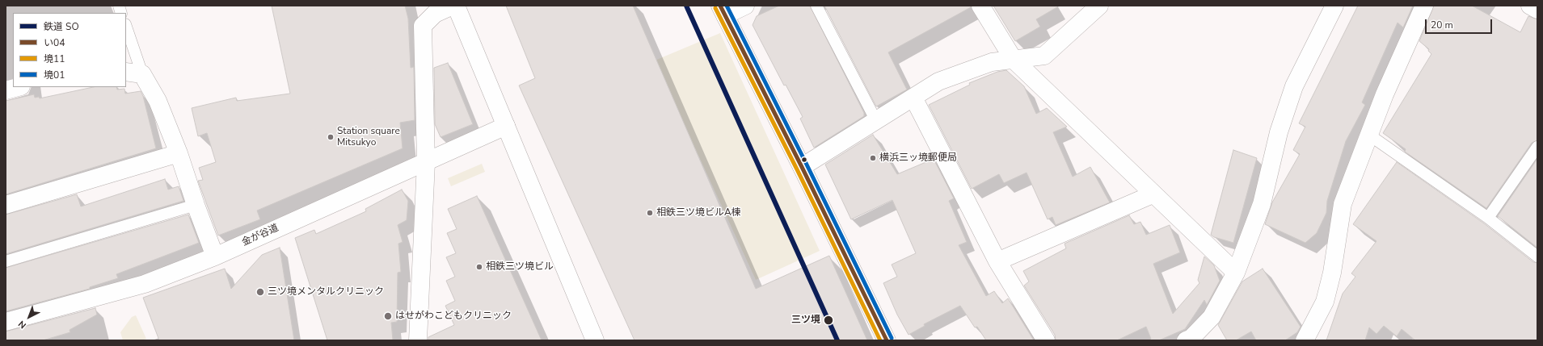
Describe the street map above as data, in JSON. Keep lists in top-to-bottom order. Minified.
{"streets":{"street":["金が谷道"]},"places":["Station square Mitsukyo","横浜三ッ境郵便局","相鉄三ツ境ビルA棟","相鉄三ツ境ビル","三ツ境メンタルクリニック","はせがわこどもクリニック","三ツ境"],"lines":["rail line SO","transit line い04","transit line 境01","transit line 境11"],"legend":["鉄道 SO","い04","境11","境01"],"scale_bar":"20 m","north":"bottom left"}
